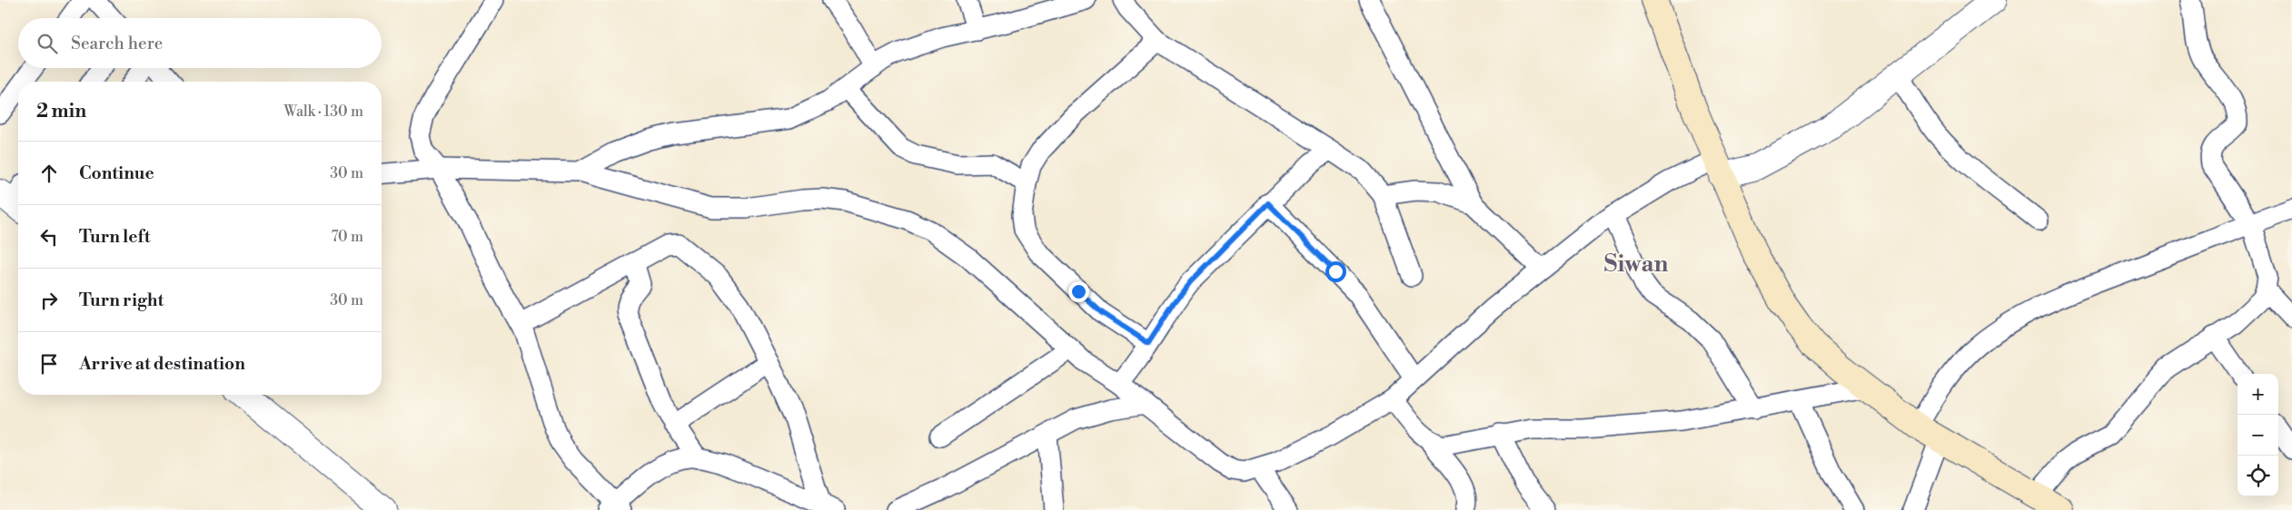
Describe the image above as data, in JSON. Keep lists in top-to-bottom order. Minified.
{"districts":["Siwan"],"page":{"search":"Search here","heading":["2 min","Walk · 130 m"],"list":[["Continue","30 m"],["Turn left","70 m"],["Turn right","30 m"],"Arrive at destination"],"map_buttons":["+","−"]}}
